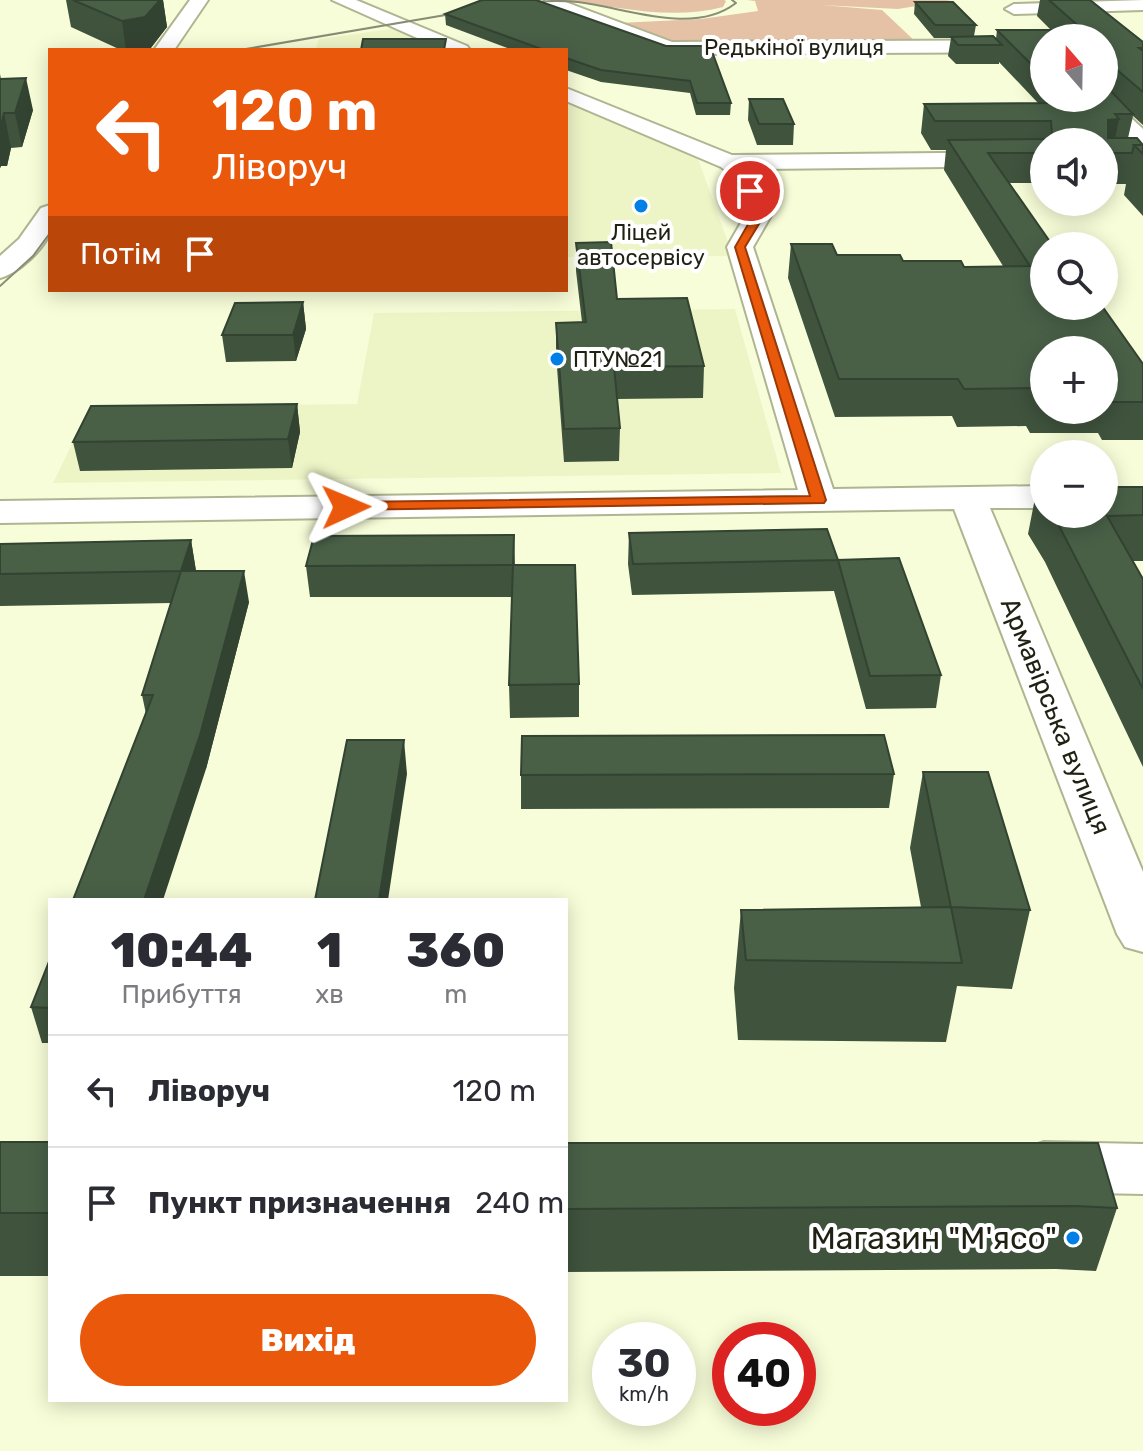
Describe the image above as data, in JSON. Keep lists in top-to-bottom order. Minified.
{"streets":{"street":["Редькіної вулиця","Армавірська вулиця"]},"places":["Ліцей автосервісу","ПТУ№21","Магазин \"М'ясо\""],"north":"top","page":{"map_buttons":["+","−"],"turn":["120 m","Ліворуч"],"then":"Потім","eta":["10:44","Прибуття","1","хв","360","m"],"list":[{"name":"Ліворуч","value":"120 m"},{"name":"Пункт призначення","value":"240 m"}],"buttons":"Вихід","speed":"30 km/h","limit":"40"}}
